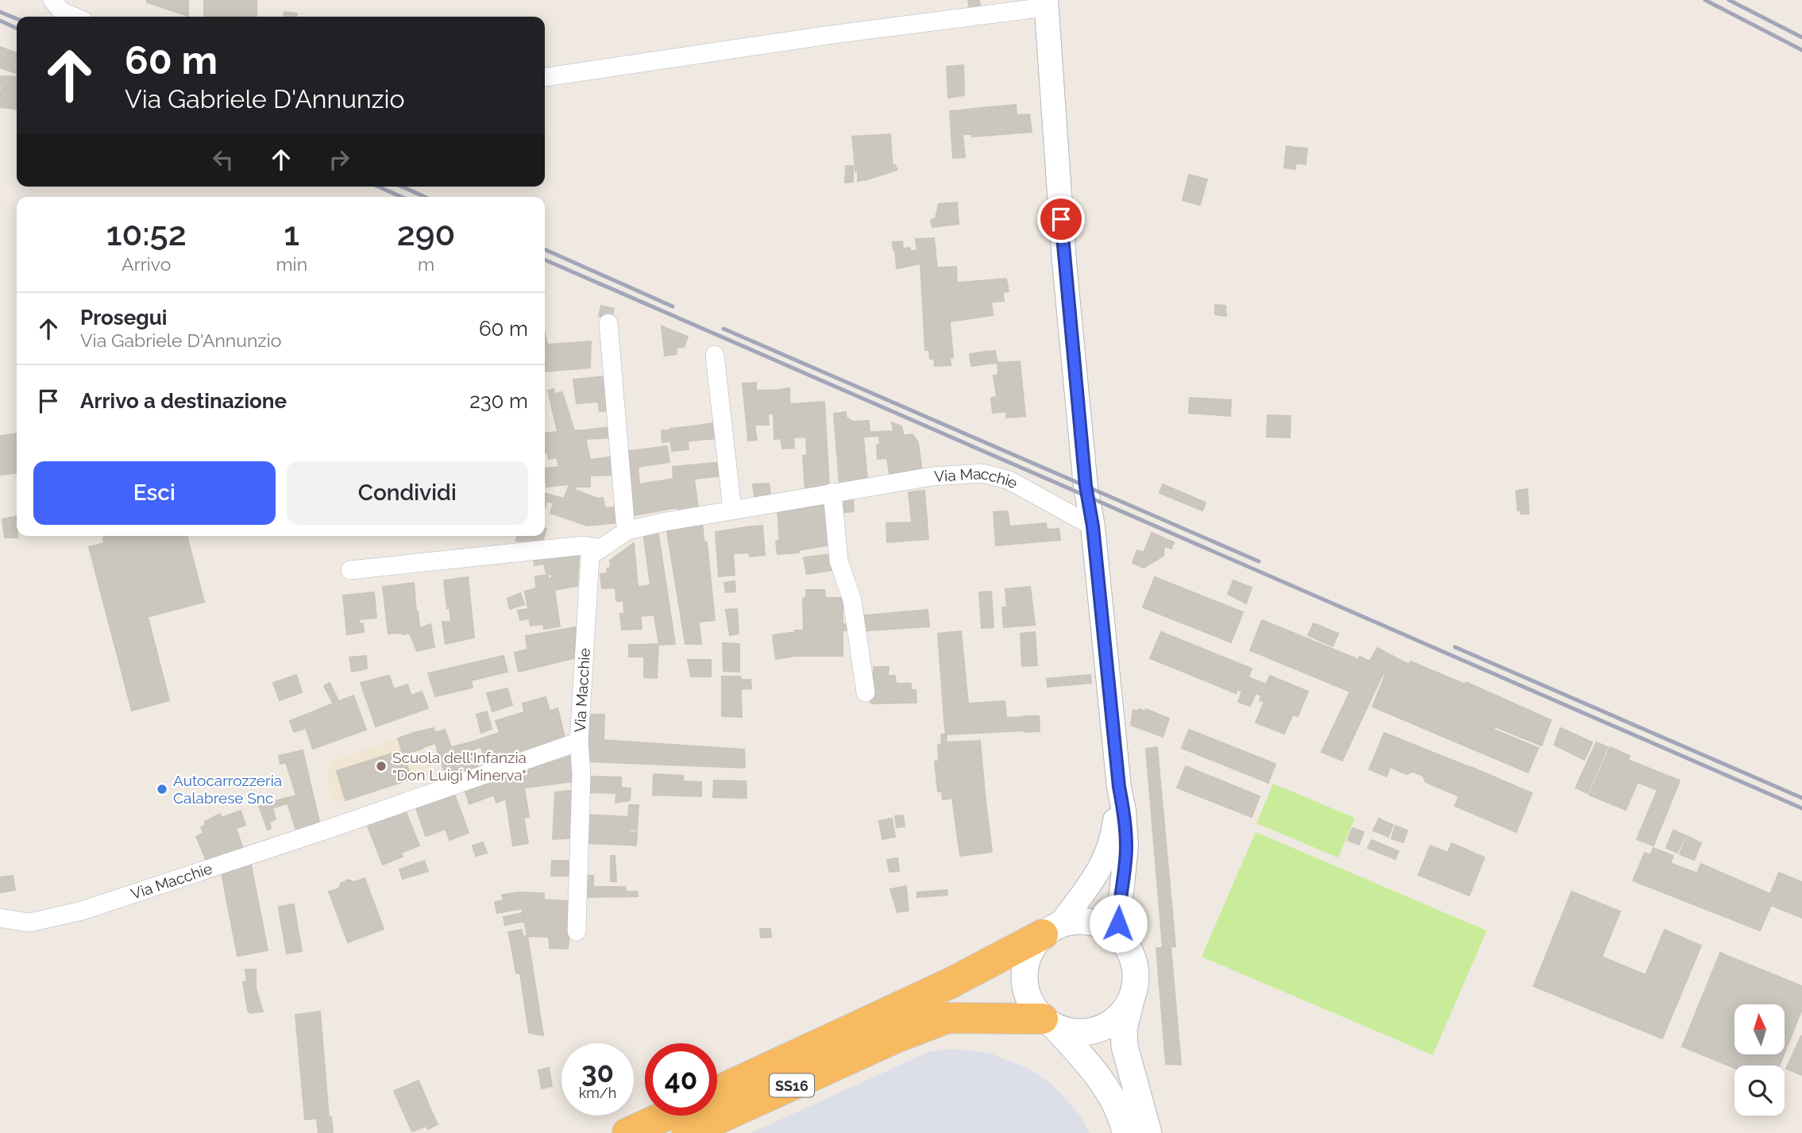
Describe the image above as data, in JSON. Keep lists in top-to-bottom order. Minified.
{"streets":{"highway":["SS16"],"street":["Via Macchie"]},"places":["Scuola dell'Infanzia \"Don Luigi Minerva\"","Autocarrozzeria Calabrese Snc"],"north":"top","page":{"turn":["60 m","Via Gabriele D'Annunzio"],"eta":["10:52","Arrivo","1","min","290","m"],"list":[{"name":"Prosegui","note":"Via Gabriele D'Annunzio","value":"60 m"},{"name":"Arrivo a destinazione","value":"230 m"}],"buttons":["Esci","Condividi"],"speed":"30 km/h","limit":"40"}}
